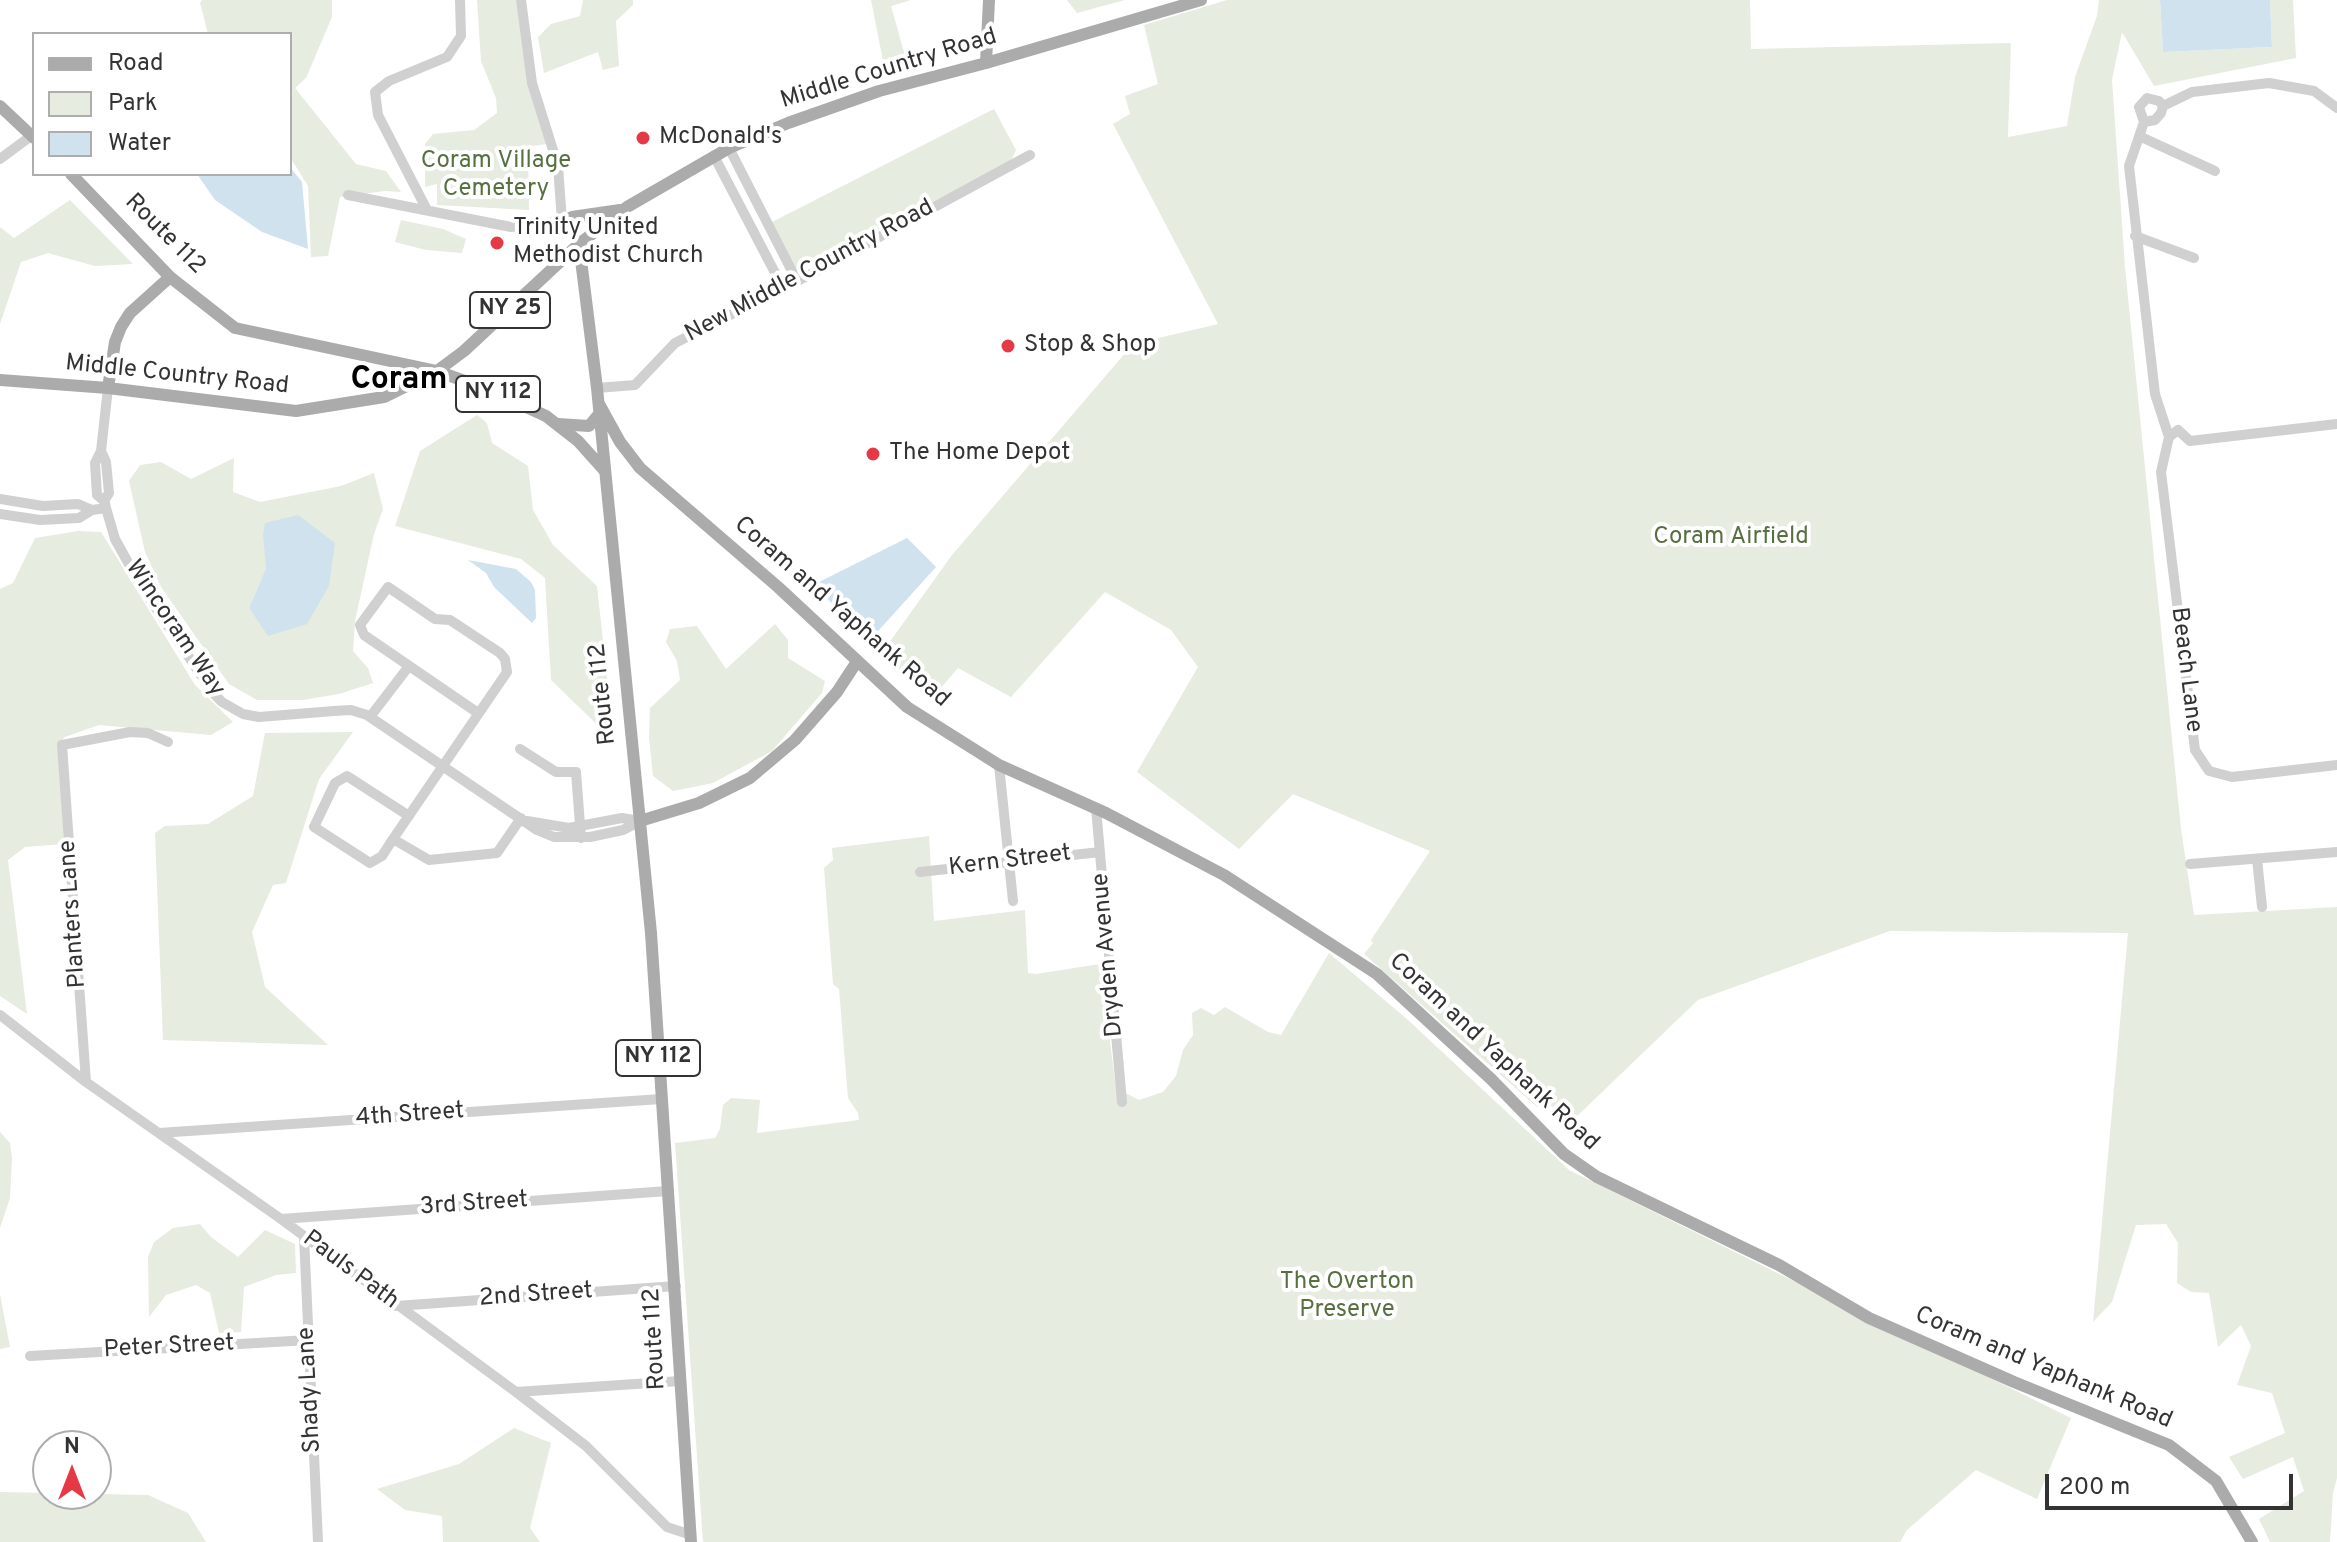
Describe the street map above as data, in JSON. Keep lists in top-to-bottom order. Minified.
{"streets":{"main road":["Middle Country Road","Route 112","NY 25","NY 112","Coram and Yaphank Road"],"street":["New Middle Country Road","Wincoram Way","Beach Lane","Kern Street","Planters Lane","Dryden Avenue","4th Street","3rd Street","Pauls Path","2nd Street","Peter Street","Shady Lane"]},"crossings":[["Middle Country Road","Route 112"],["Middle Country Road","Wincoram Way"],["Route 112","Wincoram Way"],["Route 112","4th Street"],["Route 112","3rd Street"],["Route 112","Pauls Path"],["Route 112","2nd Street"],["Coram and Yaphank Road","Dryden Avenue"],["Kern Street","Dryden Avenue"],["Planters Lane","Pauls Path"],["4th Street","Pauls Path"],["3rd Street","Pauls Path"],["Pauls Path","2nd Street"],["Pauls Path","Shady Lane"],["Peter Street","Shady Lane"]],"districts":["Coram"],"parks":["Coram Village Cemetery","Coram Airfield","The Overton Preserve"],"places":["McDonald's","Trinity United Methodist Church","Stop & Shop","The Home Depot"],"legend":["Road","Park","Water"],"scale_bar":"200 m","north":"top"}
